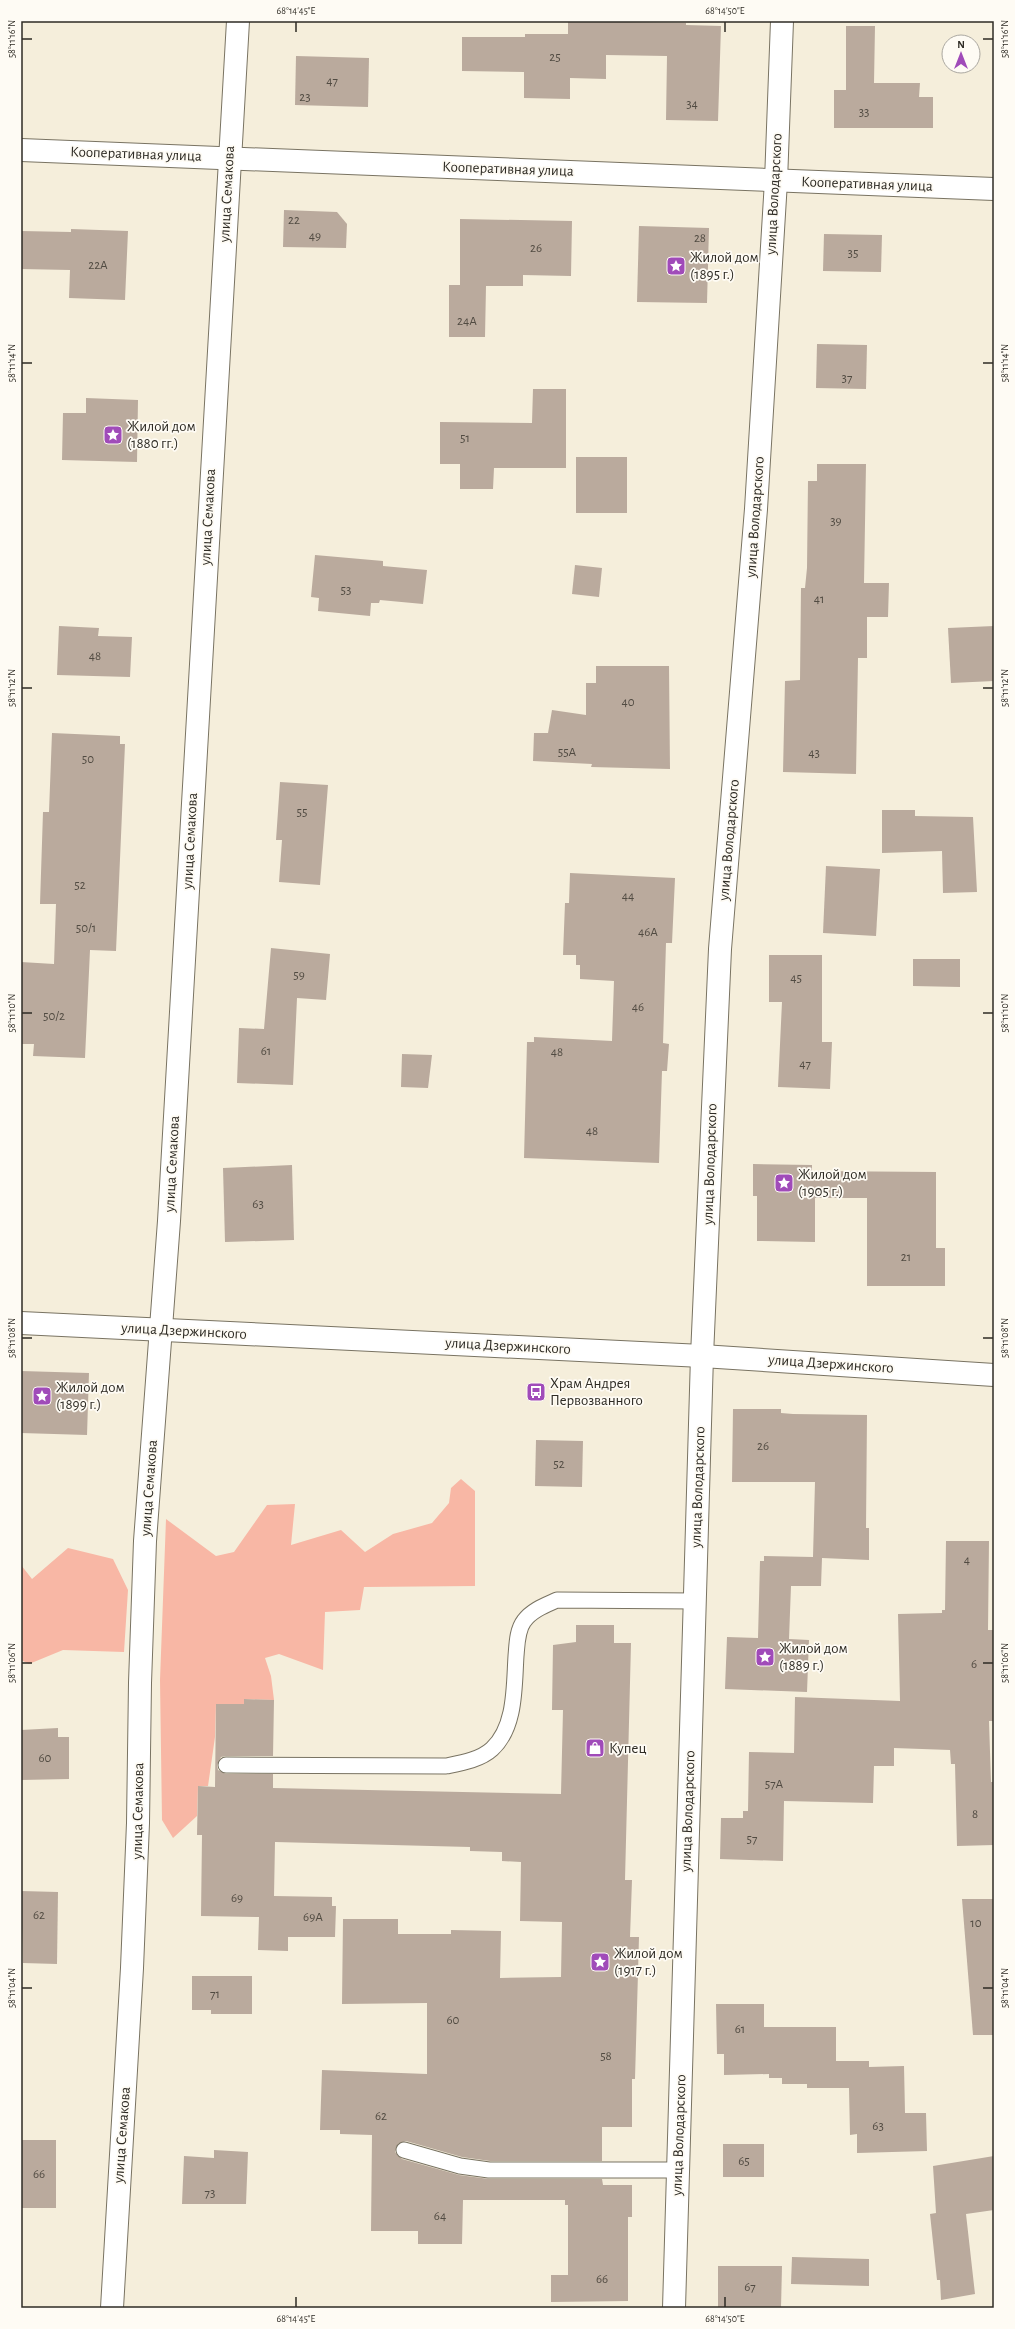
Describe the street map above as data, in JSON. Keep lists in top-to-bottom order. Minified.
{"streets":{"street":["Кооперативная улица","улица Семакова","улица Володарского","улица Дзержинского"]},"crossings":[["Кооперативная улица","улица Семакова"],["Кооперативная улица","улица Володарского"],["улица Семакова","улица Дзержинского"],["улица Володарского","улица Дзержинского"]],"places":{"place":["Жилой дом (1895 г.)","Жилой дом (1880 гг.)","Жилой дом (1905 г.)","Жилой дом (1899 г.)","Жилой дом (1889 г.)","Жилой дом (1917 г.)"],"bus stop":["Храм Андрея Первозванного"],"shop":["Купец"]},"house_numbers":["25","47","23","34","33","22","49","28","26","35","22А","24А","37","51","39","53","41","48","40","55А","43","50","55","52","44","50/1","46А","59","45","46","50/2","61","48","47","48","63","21","26","52","4","6","60","57А","8","57","69","62","69А","10","71","60","61","58","62","63","65","66","73","64","66","67"],"north":"top","coordinates":["68°14'45\"E","68°14'50\"E","58°11'16\"N","58°11'14\"N","58°11'12\"N","58°11'10\"N","58°11'08\"N","58°11'06\"N","58°11'04\"N"]}
